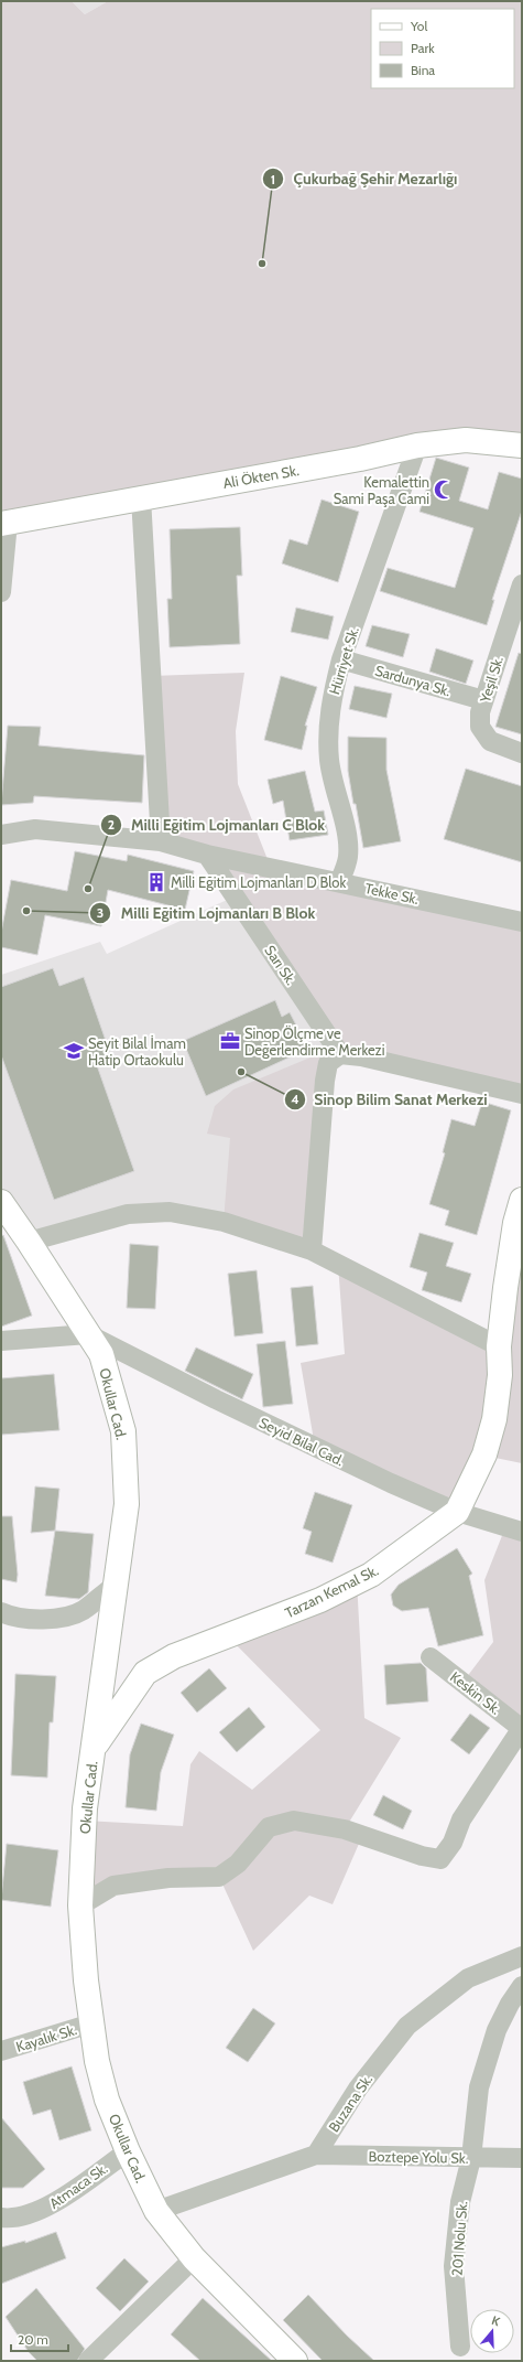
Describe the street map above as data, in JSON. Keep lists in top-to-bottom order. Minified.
{"streets":{"street":["Ali Ökten Sk.","Hürriyet Sk.","Yeşil Sk.","Sardunya Sk.","Tekke Sk.","Sarı Sk.","Okullar Cad.","Seyid Bilal Cad.","Tarzan Kemal Sk.","Keskin Sk.","Kayalık Sk.","Buzana Sk.","Boztepe Yolu Sk.","Atmaca Sk.","201 Nolu Sk."]},"crossings":[["Ali Ökten Sk.","Hürriyet Sk."],["Hürriyet Sk.","Sardunya Sk."],["Hürriyet Sk.","Tekke Sk."],["Yeşil Sk.","Sardunya Sk."],["Tekke Sk.","Sarı Sk."],["Okullar Cad.","Seyid Bilal Cad."],["Okullar Cad.","Tarzan Kemal Sk."],["Okullar Cad.","Kayalık Sk."],["Okullar Cad.","Atmaca Sk."],["Seyid Bilal Cad.","Tarzan Kemal Sk."],["Buzana Sk.","Boztepe Yolu Sk."],["Boztepe Yolu Sk.","201 Nolu Sk."]],"places":{"other":["Çukurbağ Şehir Mezarlığı","Milli Eğitim Lojmanları C Blok","Milli Eğitim Lojmanları B Blok","Sinop Bilim Sanat Merkezi"],"mosque":["Kemalettin Sami Paşa Cami"],"building":["Milli Eğitim Lojmanları D Blok"],"office":["Sinop Ölçme ve Değerlendirme Merkezi"],"school or university":["Seyit Bilal İmam Hatip Ortaokulu"]},"legend":["Yol","Park","Bina"],"scale_bar":"20 m","north":"top"}
